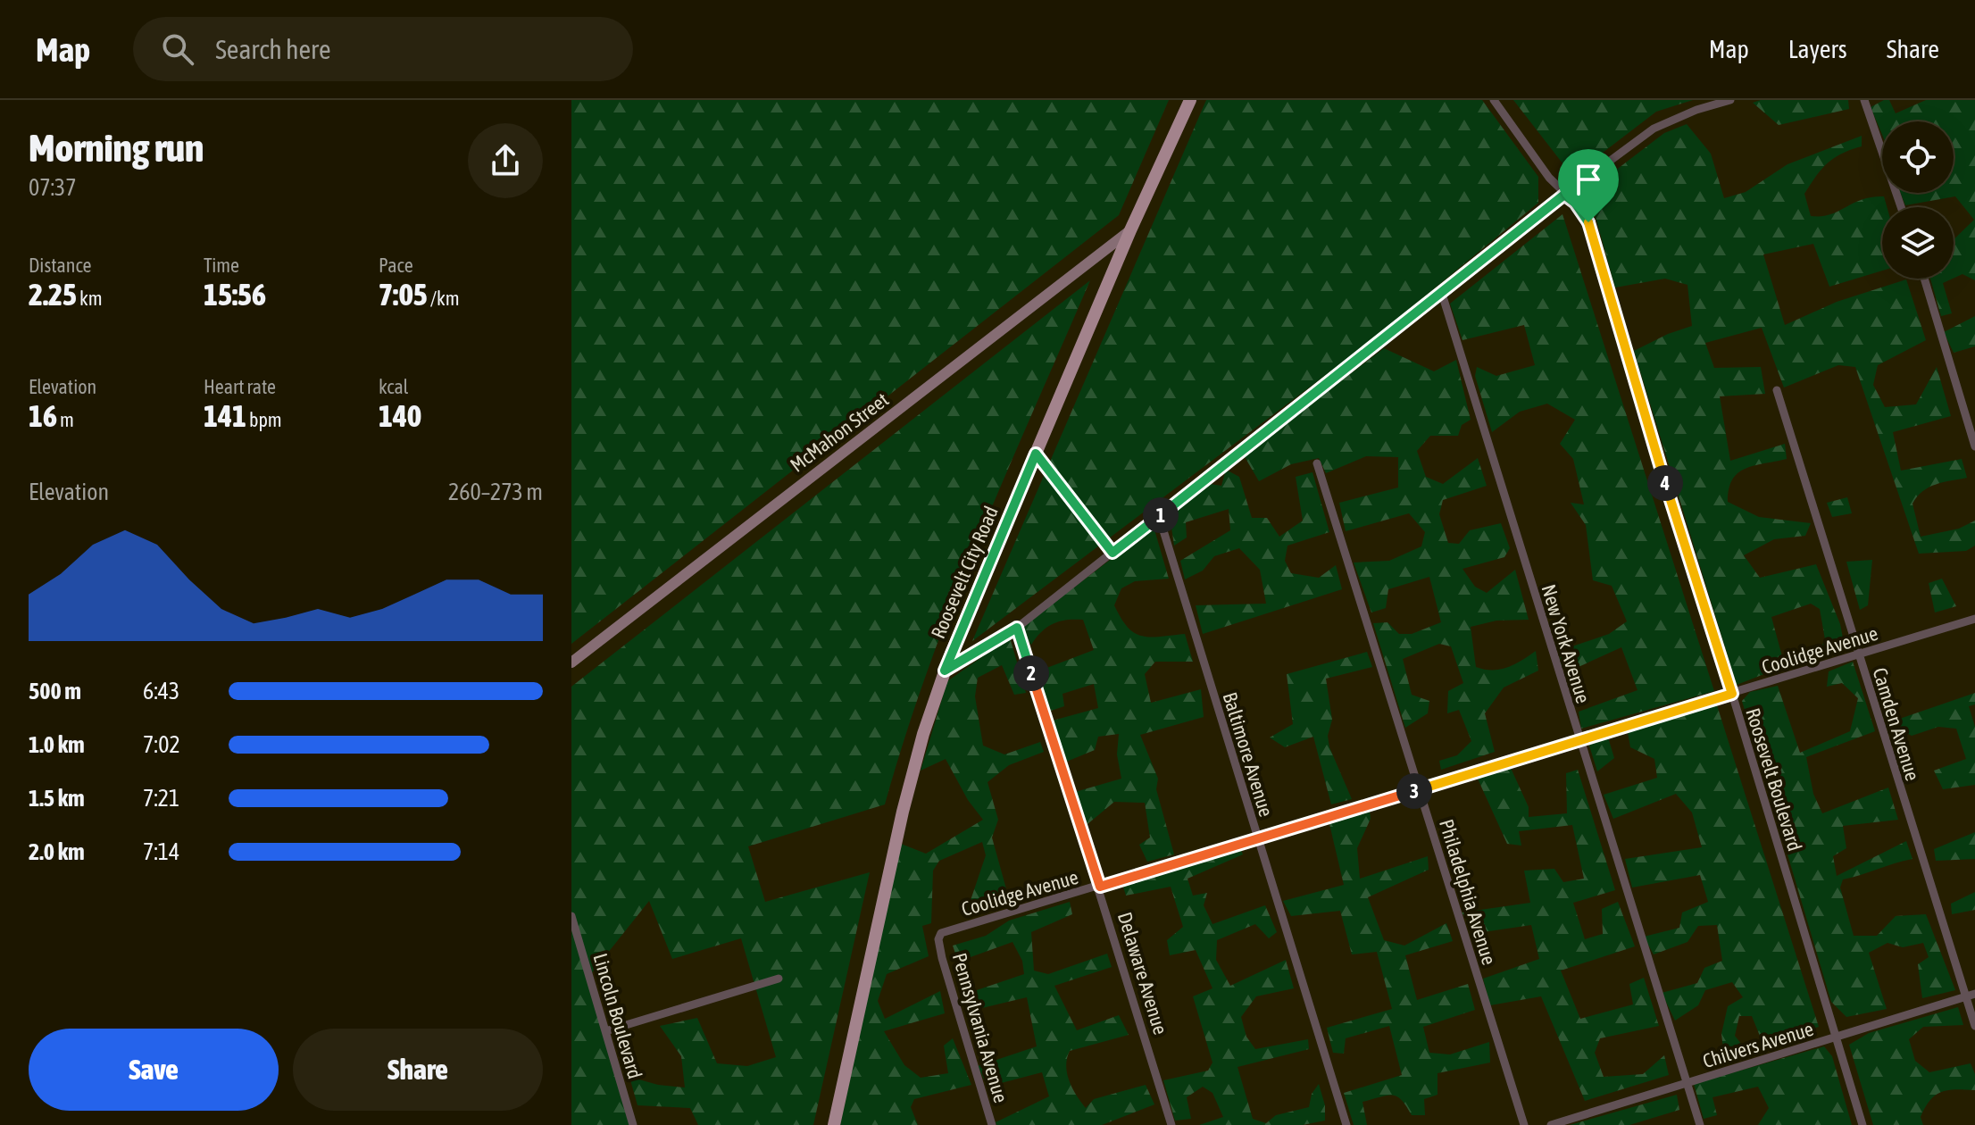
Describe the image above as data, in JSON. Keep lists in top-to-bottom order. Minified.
{"streets":{"main road":["Roosevelt City Road"],"street":["McMahon Street","New York Avenue","Coolidge Avenue","Camden Avenue","Baltimore Avenue","Roosevelt Boulevard","Philadelphia Avenue","Delaware Avenue","Lincoln Boulevard","Pennsylvania Avenue","Chilvers Avenue"]},"crossings":[["McMahon Street","Roosevelt City Road"],["New York Avenue","Coolidge Avenue"],["New York Avenue","Chilvers Avenue"],["Coolidge Avenue","Camden Avenue"],["Coolidge Avenue","Baltimore Avenue"],["Coolidge Avenue","Roosevelt Boulevard"],["Coolidge Avenue","Philadelphia Avenue"],["Coolidge Avenue","Delaware Avenue"],["Coolidge Avenue","Pennsylvania Avenue"],["Camden Avenue","Chilvers Avenue"],["Roosevelt Boulevard","Chilvers Avenue"]],"page":{"header":"Map","search":"Search here","nav":["Map","Layers","Share"],"heading":["Morning run","07:37"],"stats":[["Distance","2.25 km"],["Time","15:56"],["Pace","7:05 /km"],["Elevation","16 m"],["Heart rate","141 bpm"],["kcal","140"]],"chart":["Elevation","260–273 m"],"pins":["4","1","2","3"],"list":[{"name":"500 m","note":"6:43"},{"name":"1.0 km","note":"7:02"},{"name":"1.5 km","note":"7:21"},{"name":"2.0 km","note":"7:14"}],"buttons":["Save","Share"]}}
